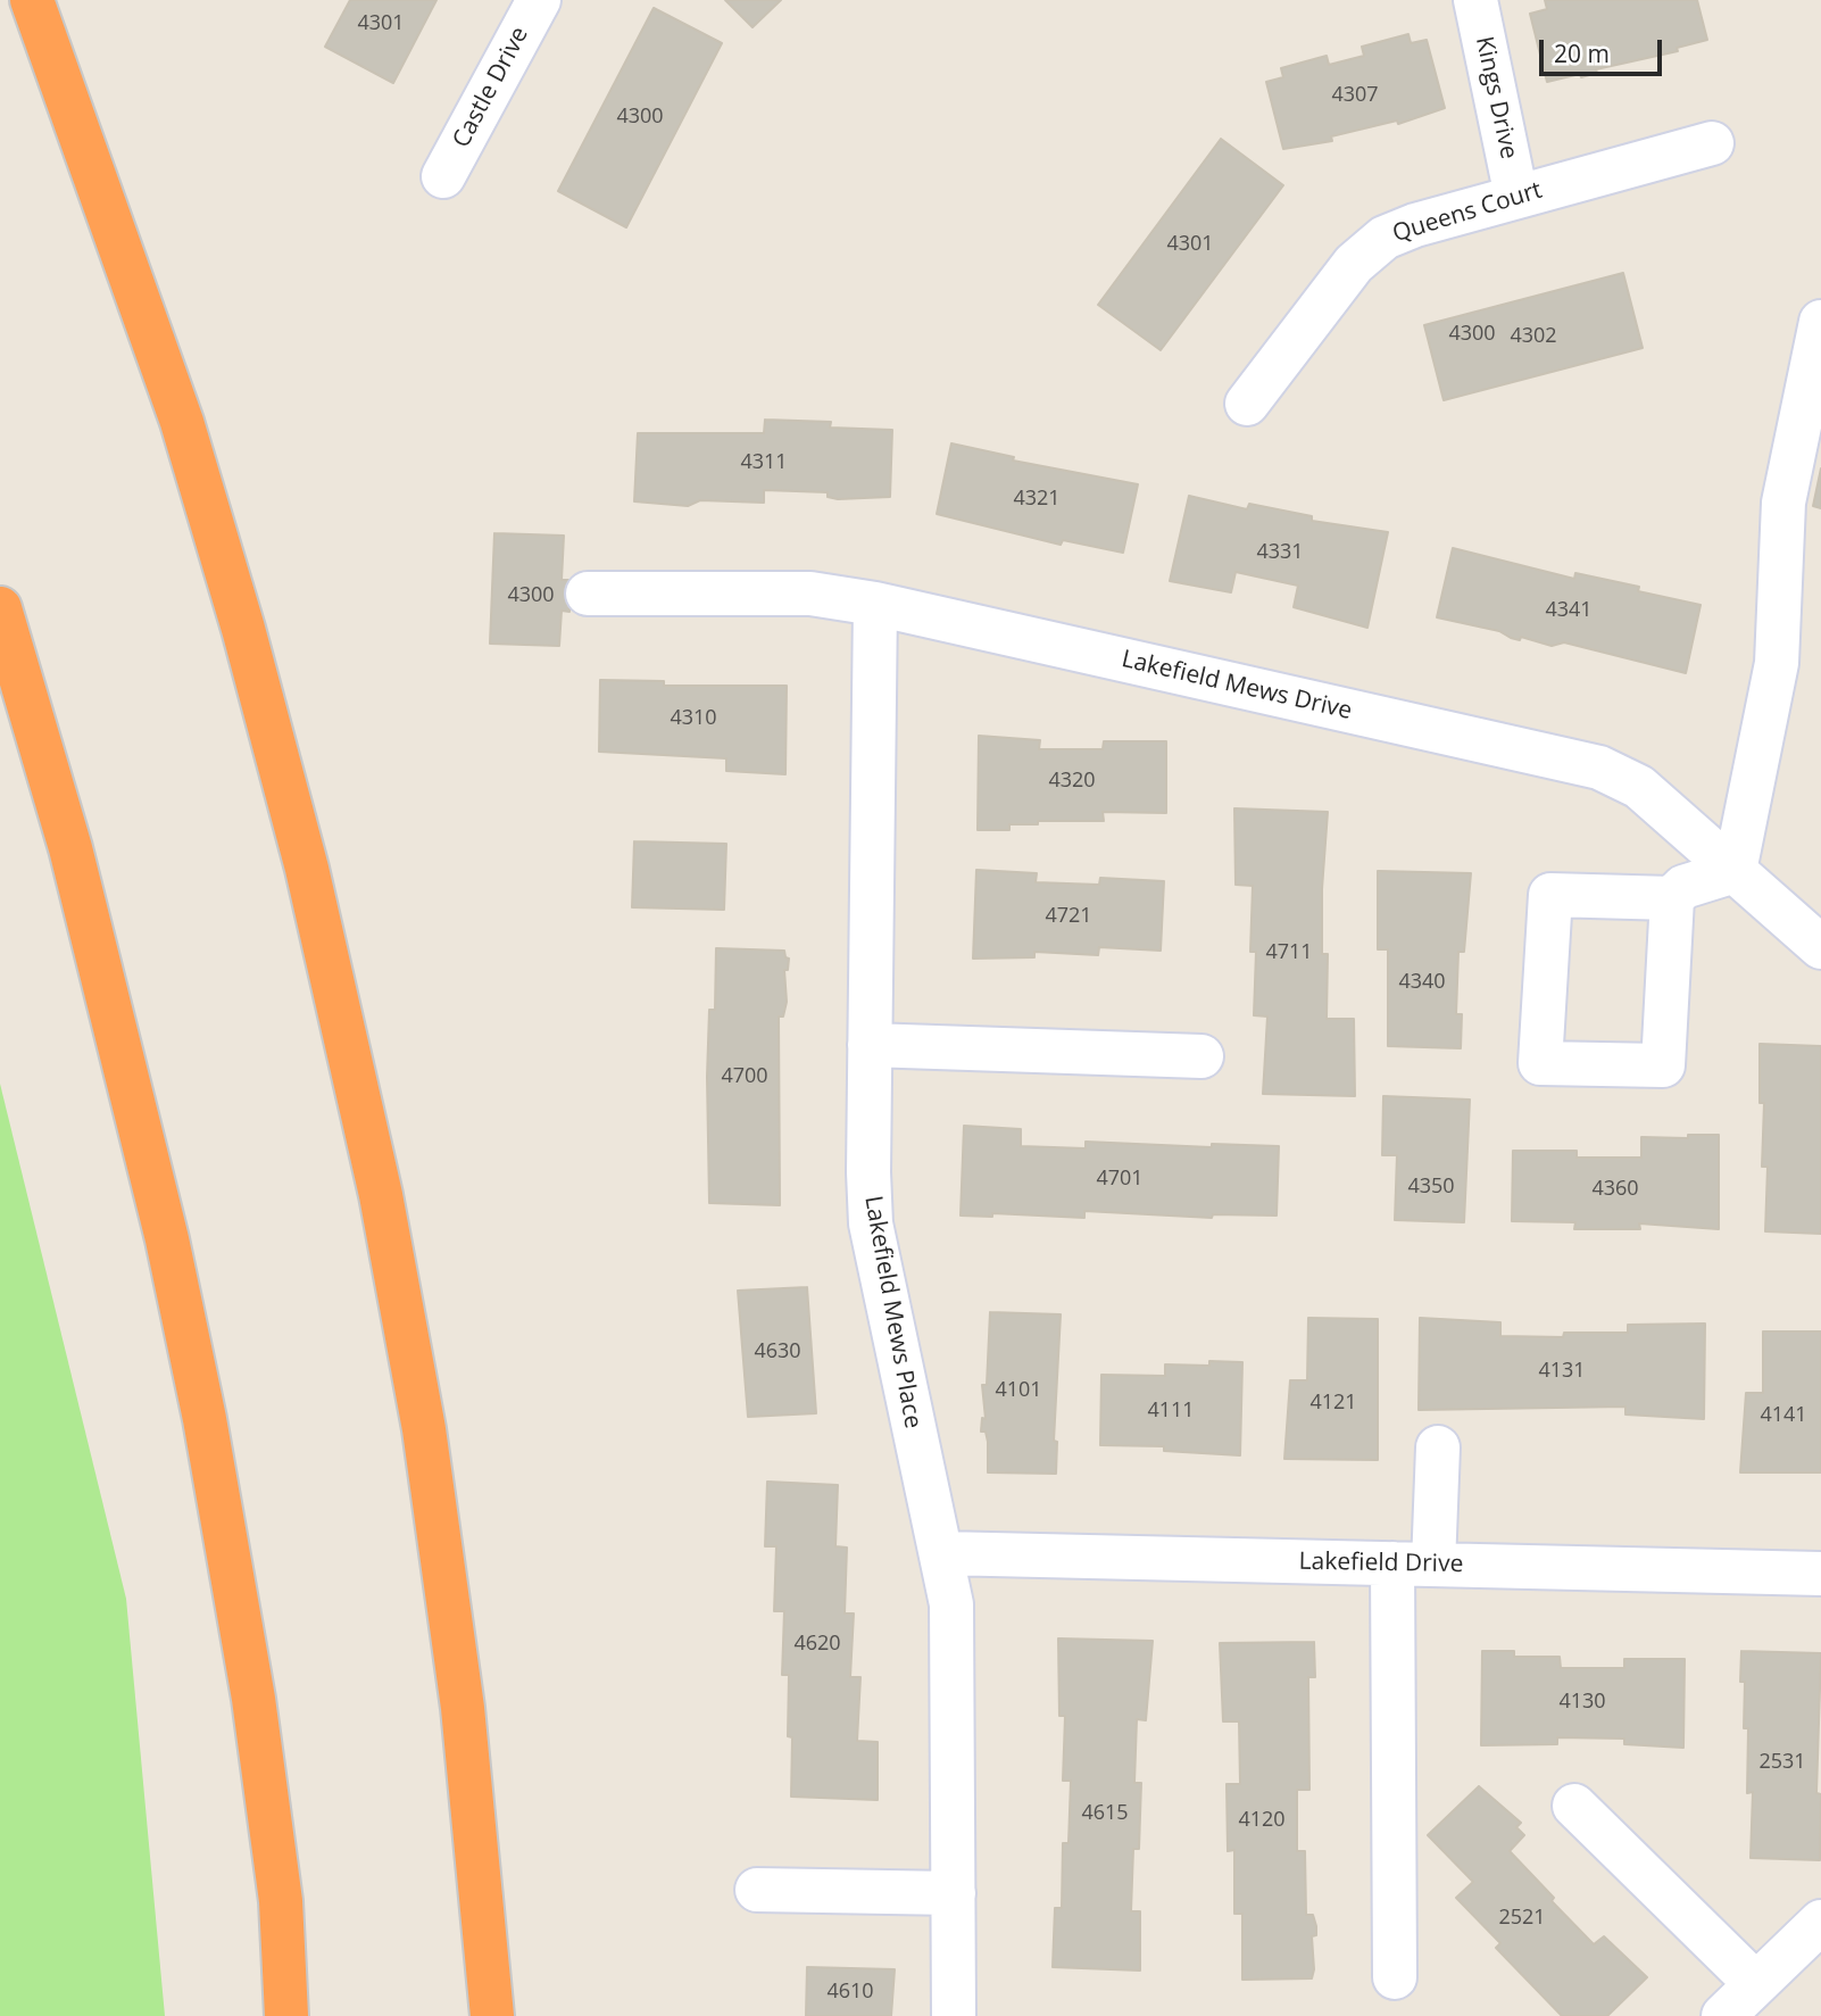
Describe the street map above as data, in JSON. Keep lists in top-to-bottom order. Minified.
{"streets":{"street":["Castle Drive","Kings Drive","Queens Court","Lakefield Mews Drive","Lakefield Mews Place","Lakefield Drive"]},"crossings":[["Kings Drive","Queens Court"],["Lakefield Mews Drive","Lakefield Mews Place"],["Lakefield Mews Place","Lakefield Drive"]],"house_numbers":["4301","4307","4300","4301","4300","4302","4311","4321","4331","4300","4341","4310","4320","4721","4711","4340","4700","4701","4350","4360","4630","4131","4101","4121","4111","4141","4620","4130","2531","4615","4120","2521","4610"],"scale_bar":"20 m"}
